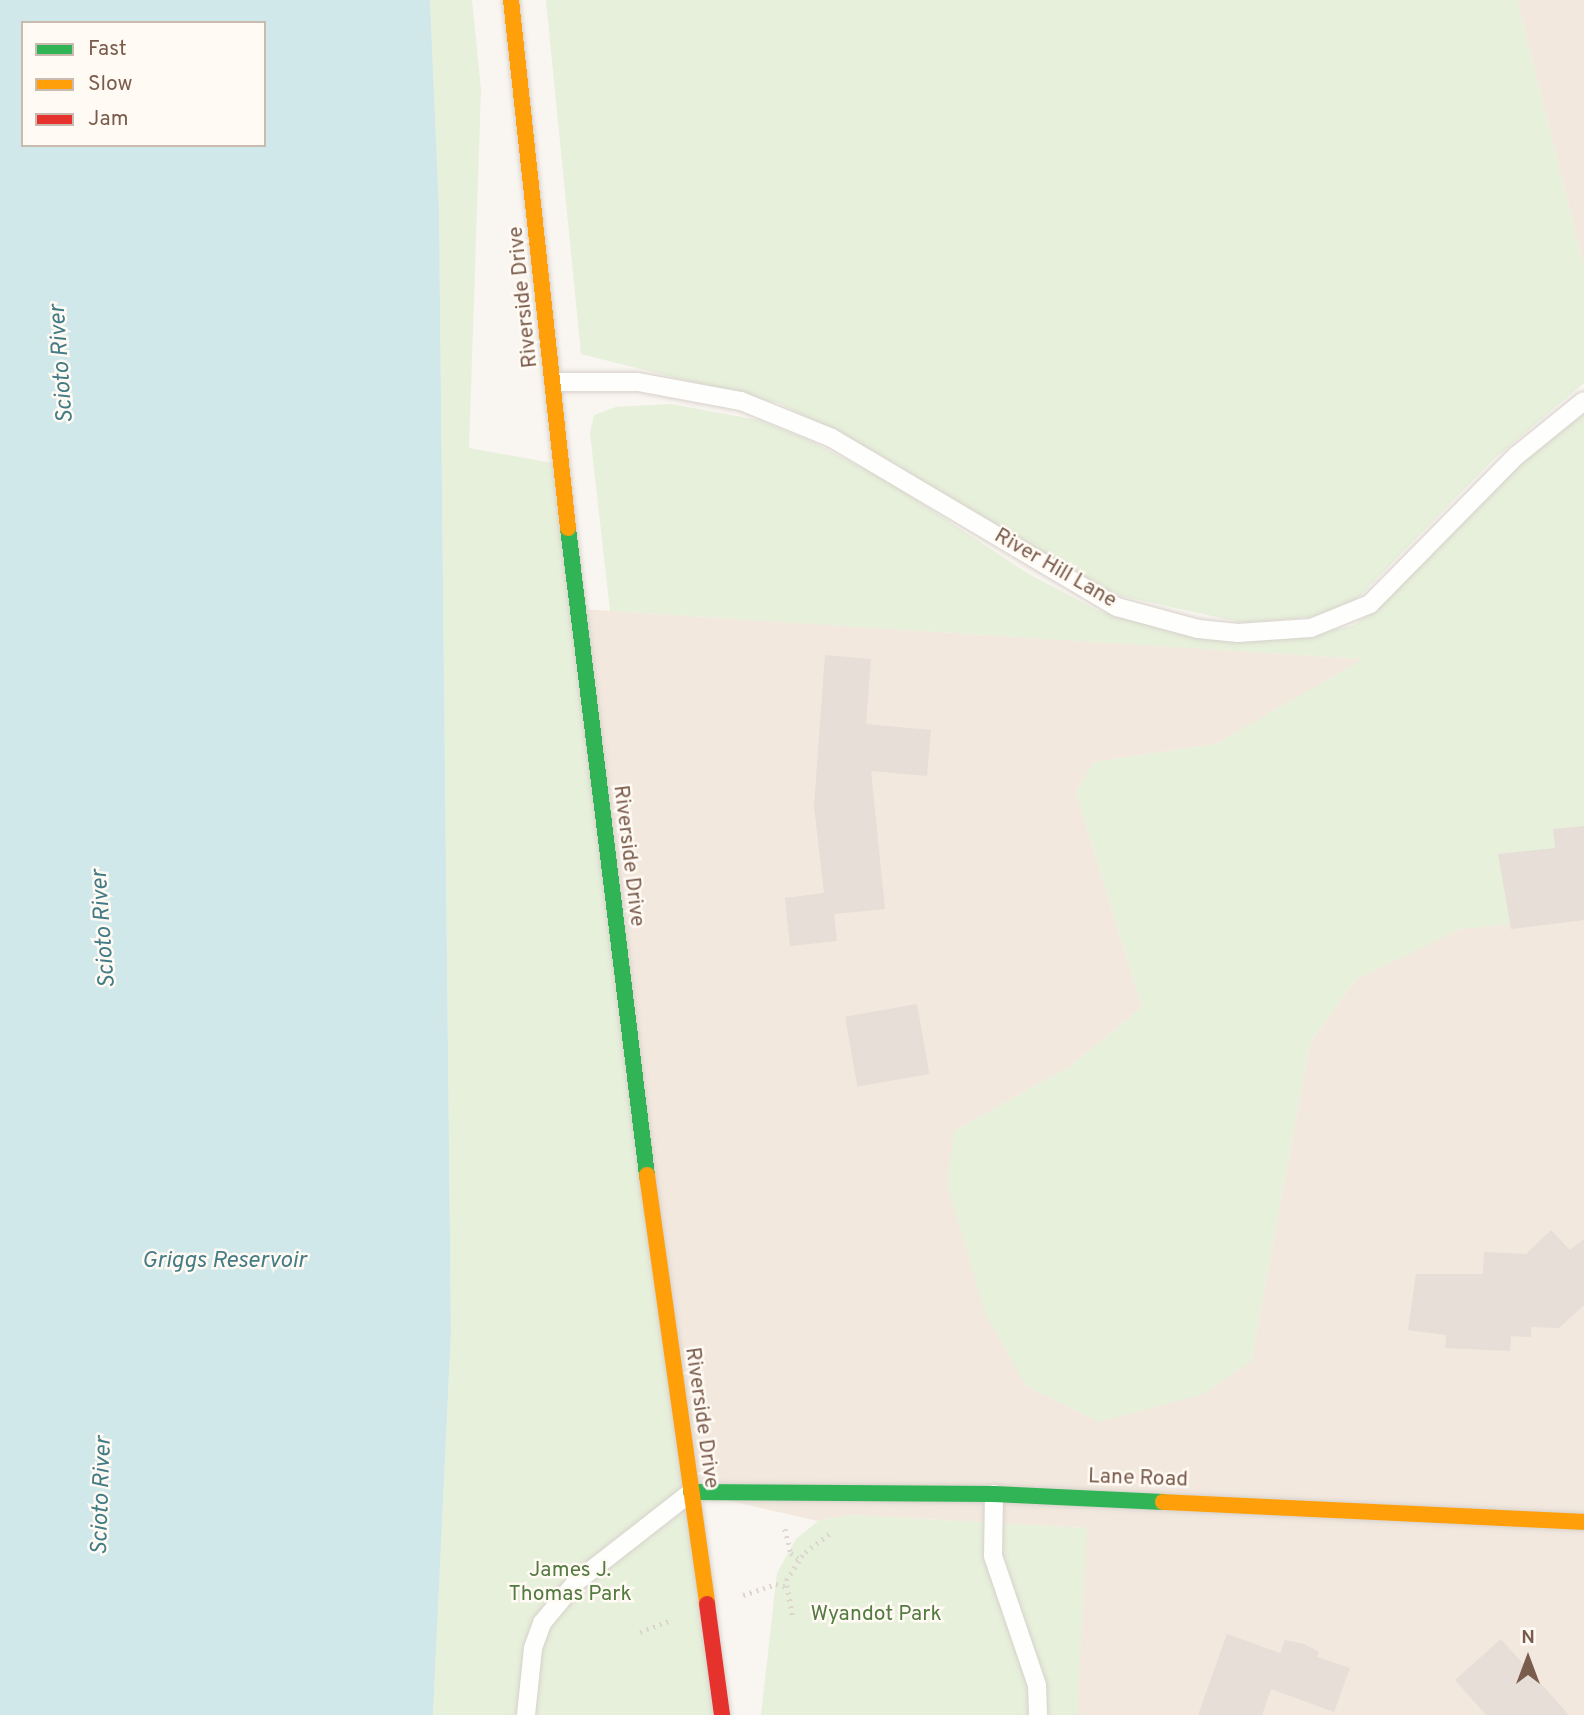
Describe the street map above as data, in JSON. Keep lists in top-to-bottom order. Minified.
{"streets":{"main road":["Riverside Drive","Lane Road"],"lane":["River Hill Lane"]},"crossings":[["Riverside Drive","River Hill Lane"],["Riverside Drive","Lane Road"]],"water":["Scioto River","Griggs Reservoir"],"parks":["James J. Thomas Park","Wyandot Park"],"legend":["Fast","Slow","Jam"],"north":"top"}
